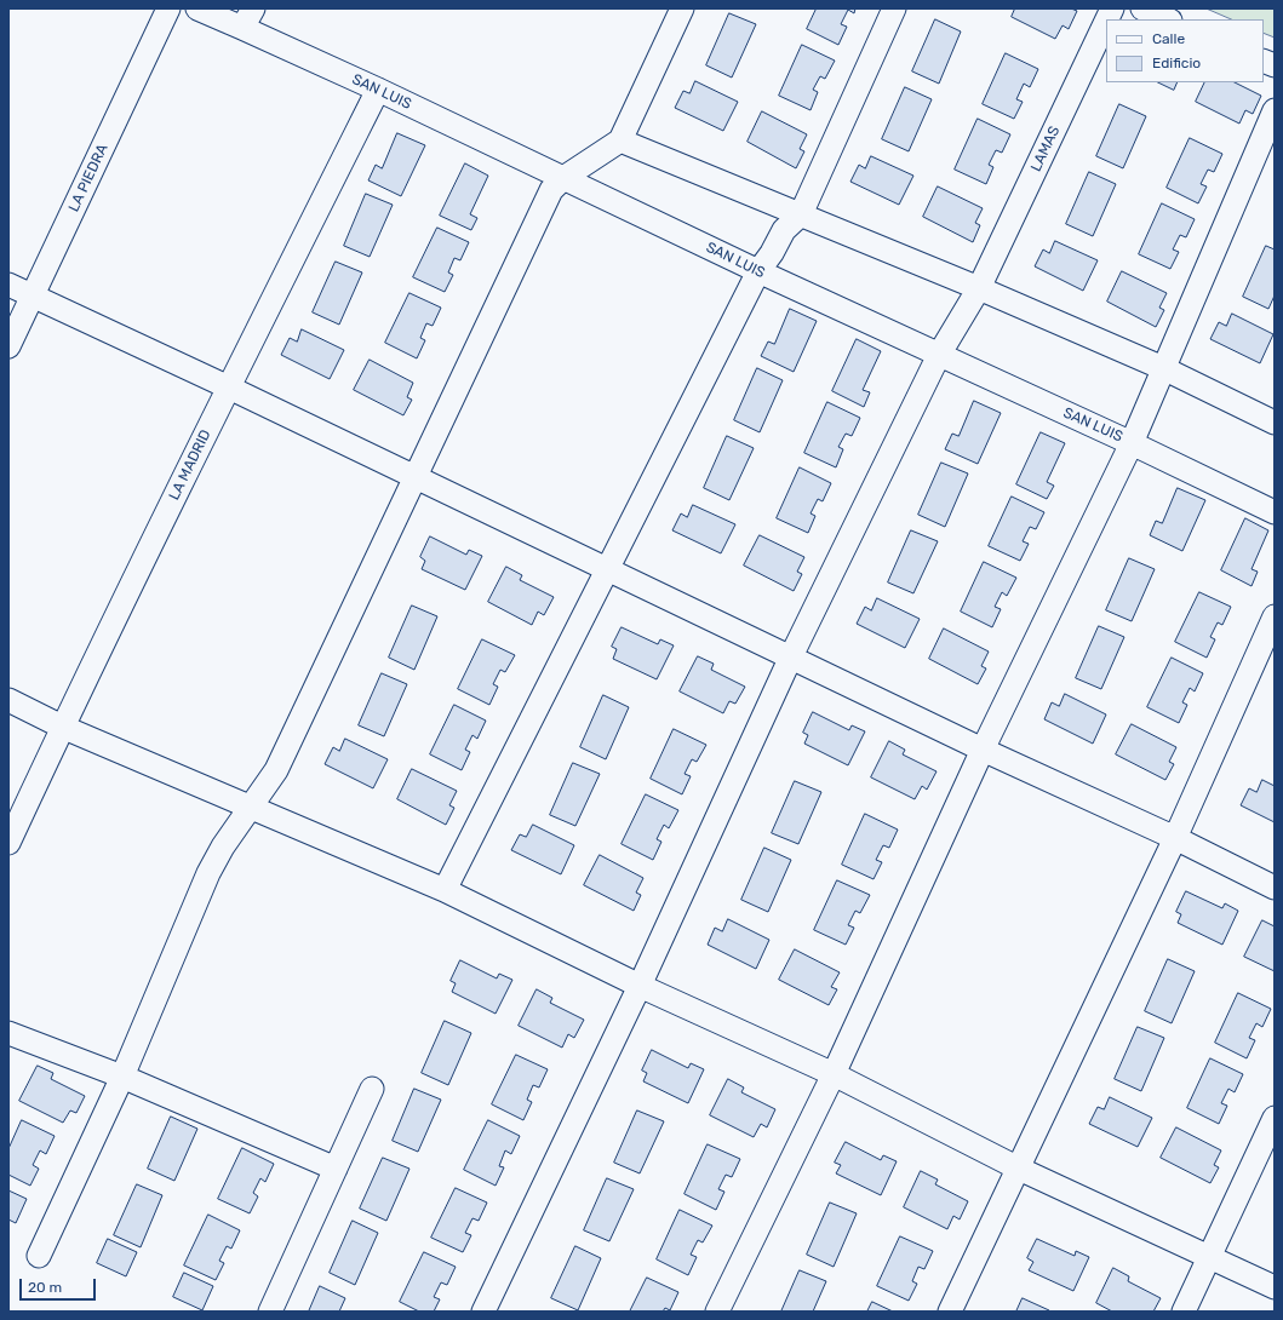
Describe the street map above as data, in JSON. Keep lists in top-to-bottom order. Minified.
{"streets":{"street":["SAN LUIS","LAMAS","LA PIEDRA","LA MADRID"]},"crossings":[["SAN LUIS","LAMAS"],["SAN LUIS","LA MADRID"]],"legend":["Calle","Edificio"],"scale_bar":"20 m"}
